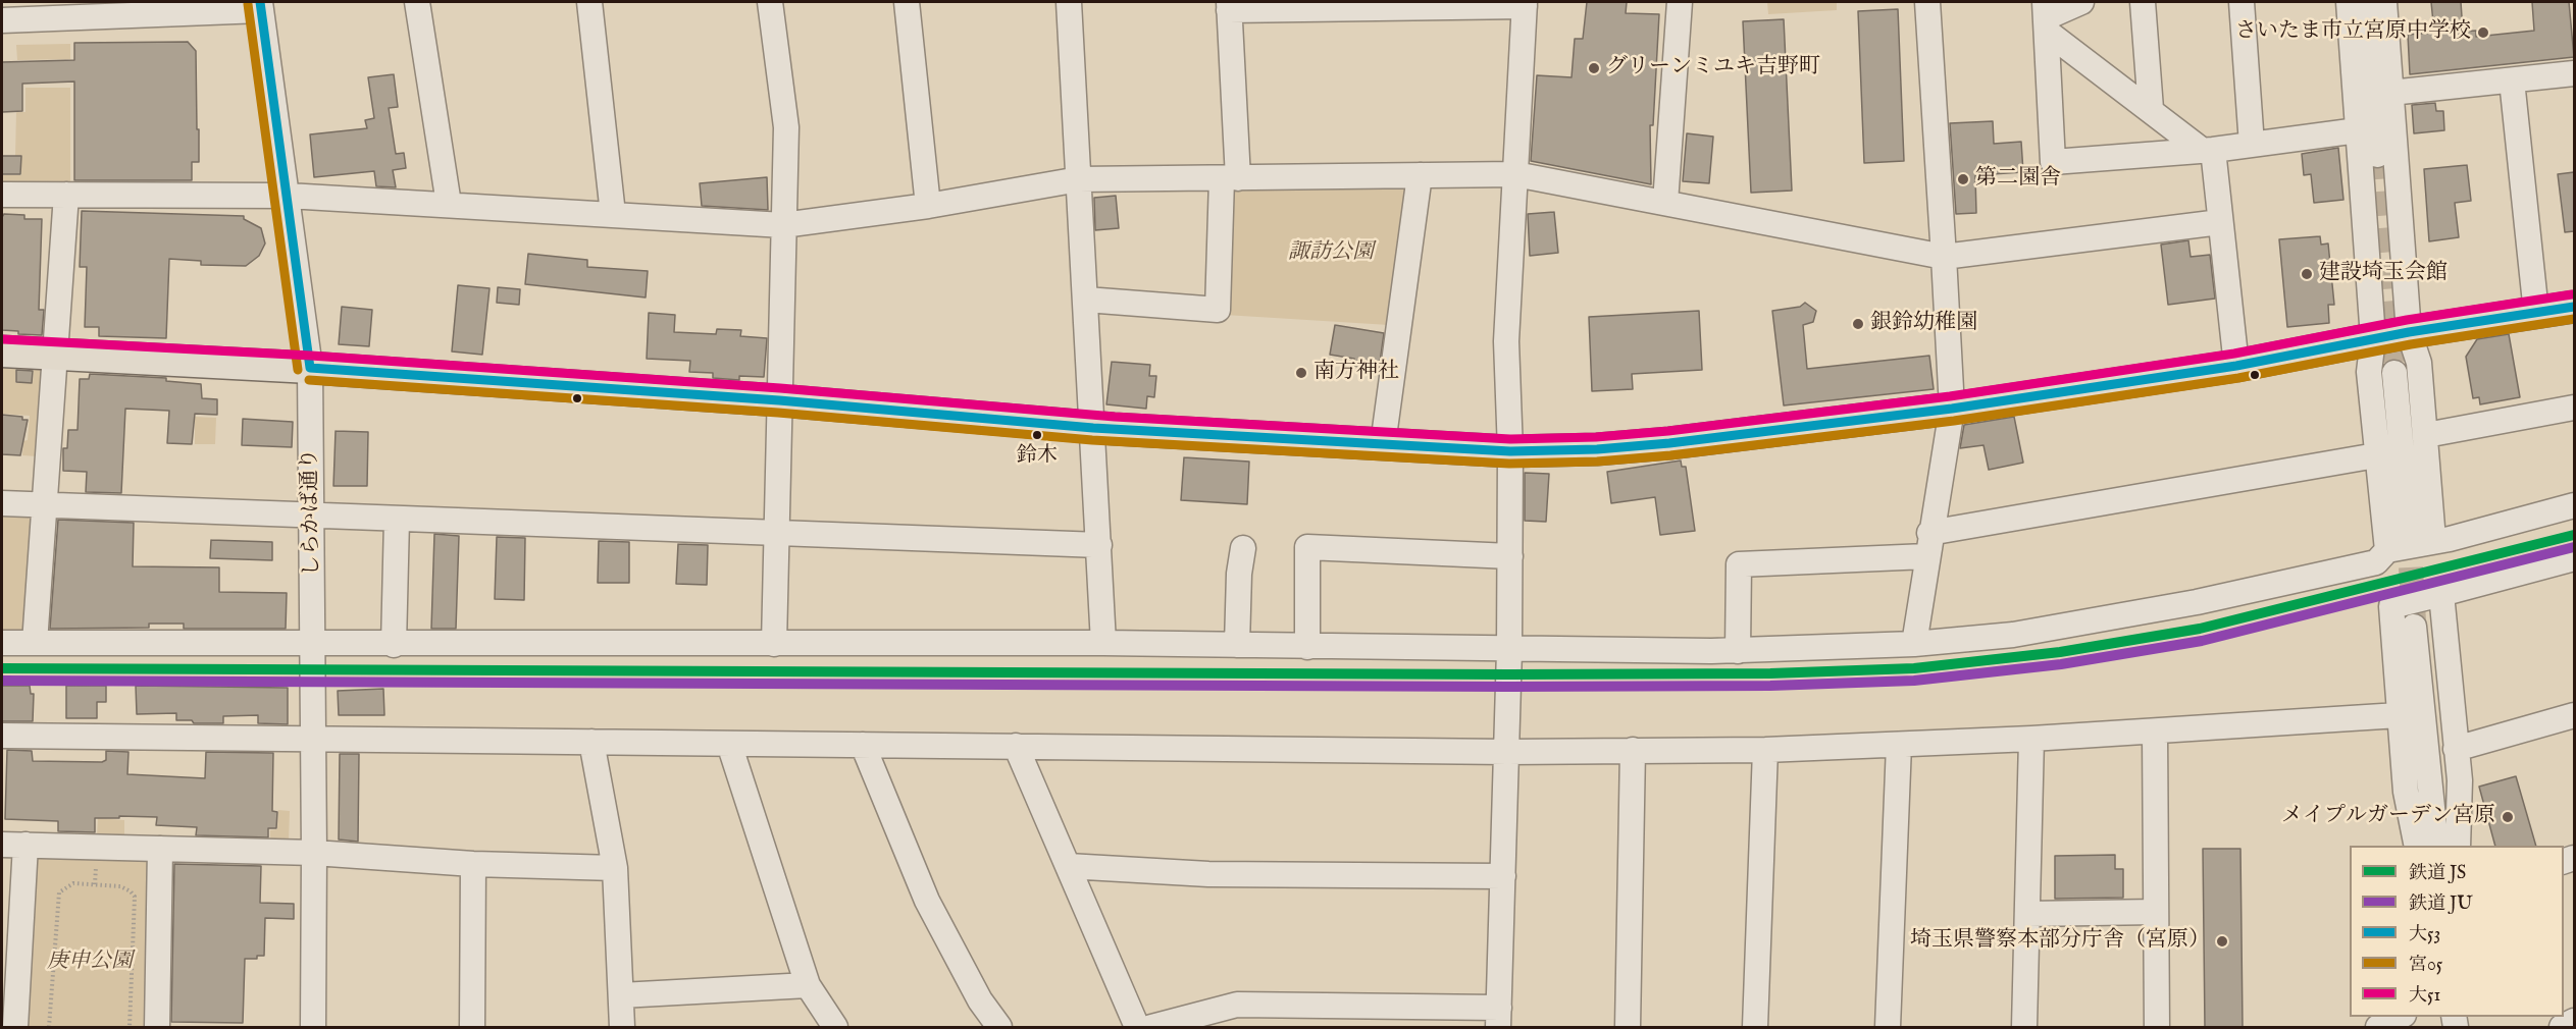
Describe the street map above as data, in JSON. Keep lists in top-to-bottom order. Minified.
{"streets":{"street":["しらかば通り"]},"parks":["諏訪公園","庚申公園"],"places":["さいたま市立宮原中学校","グリーンミユキ吉野町","第二園舎","建設埼玉会館","銀鈴幼稚園","南方神社","鈴木","メイプルガーデン宮原","埼玉県警察本部分庁舎（宮原）"],"lines":["transit line 大53","transit line 宮05","transit line 大51","rail line JS","rail line JU"],"legend":["鉄道 JS","鉄道 JU","大53","宮05","大51"]}
